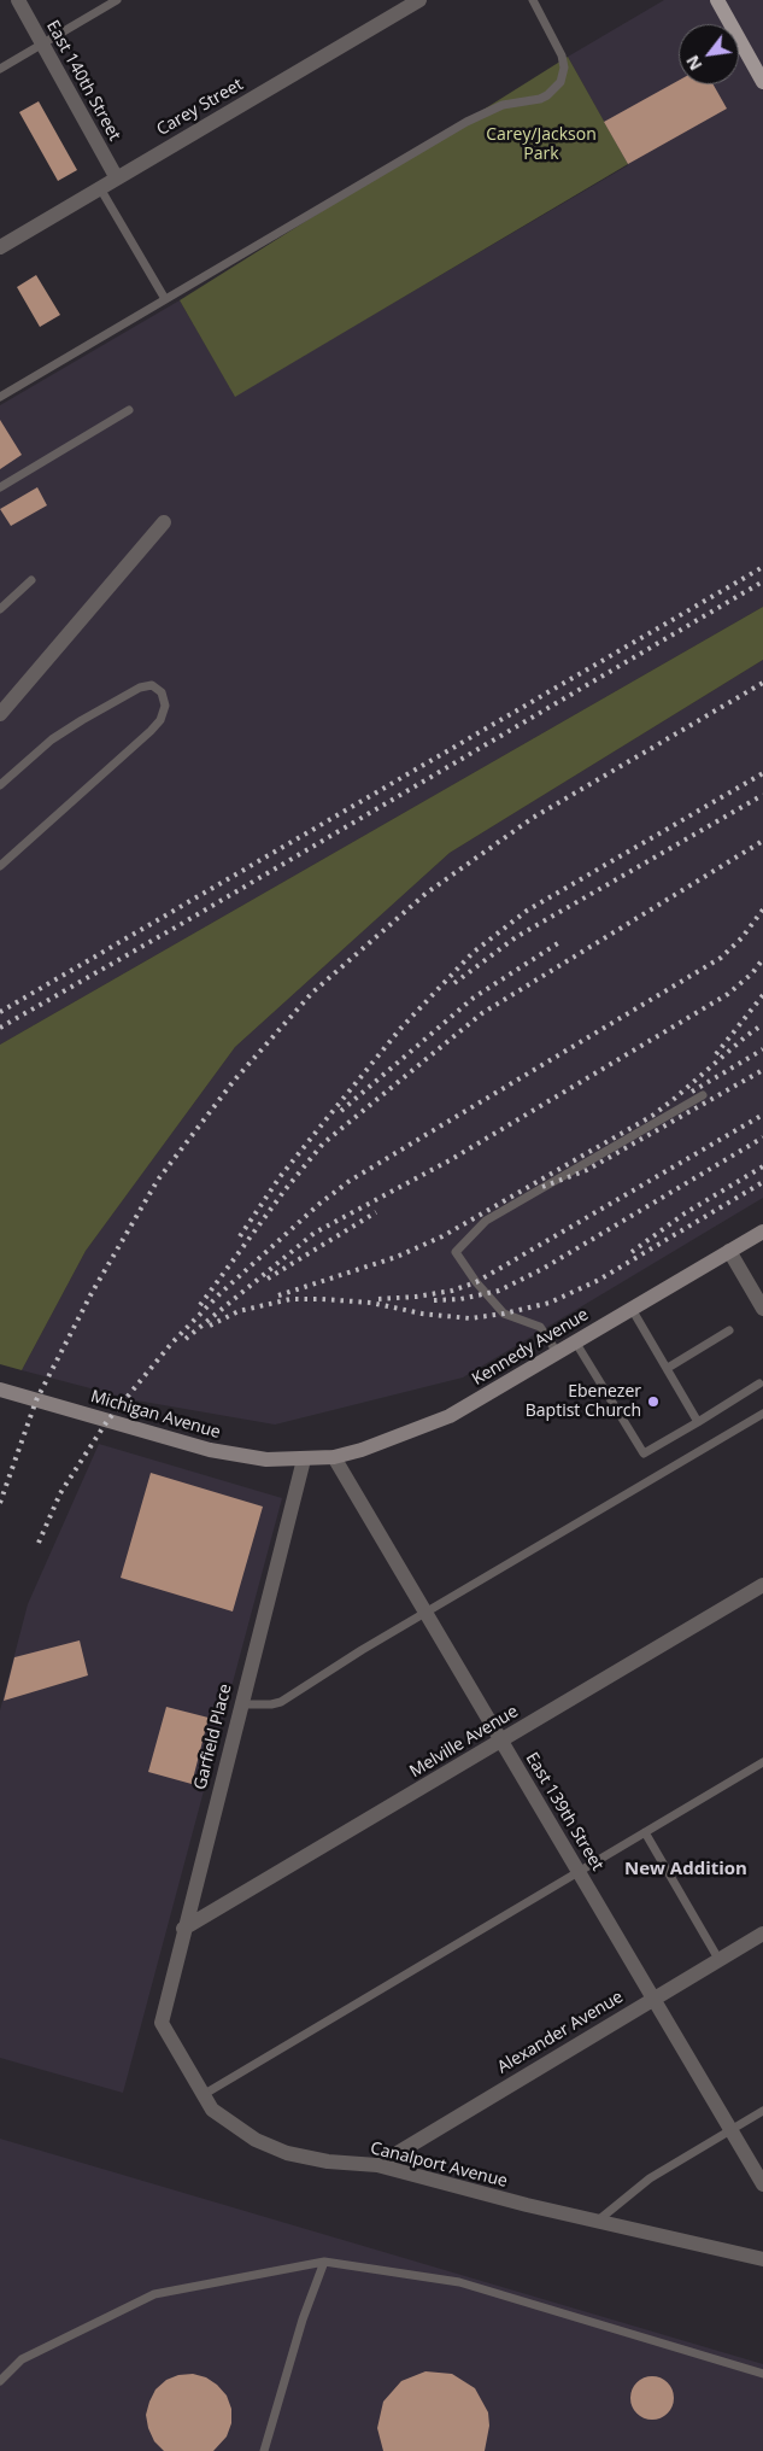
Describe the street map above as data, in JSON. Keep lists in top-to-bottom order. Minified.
{"streets":{"main road":["Kennedy Avenue","Michigan Avenue"],"street":["East 140th Street","Carey Street","Garfield Place","Melville Avenue","East 139th Street","Alexander Avenue","Canalport Avenue"]},"crossings":[["East 140th Street","Carey Street"],["Kennedy Avenue","Michigan Avenue"],["Kennedy Avenue","Garfield Place"],["Kennedy Avenue","East 139th Street"],["Michigan Avenue","Garfield Place"],["Garfield Place","Melville Avenue"],["Garfield Place","Canalport Avenue"],["Melville Avenue","East 139th Street"],["East 139th Street","Alexander Avenue"],["Alexander Avenue","Canalport Avenue"]],"districts":["New Addition"],"parks":["Carey/Jackson Park"],"places":["Ebenezer Baptist Church"],"north":"bottom left"}
